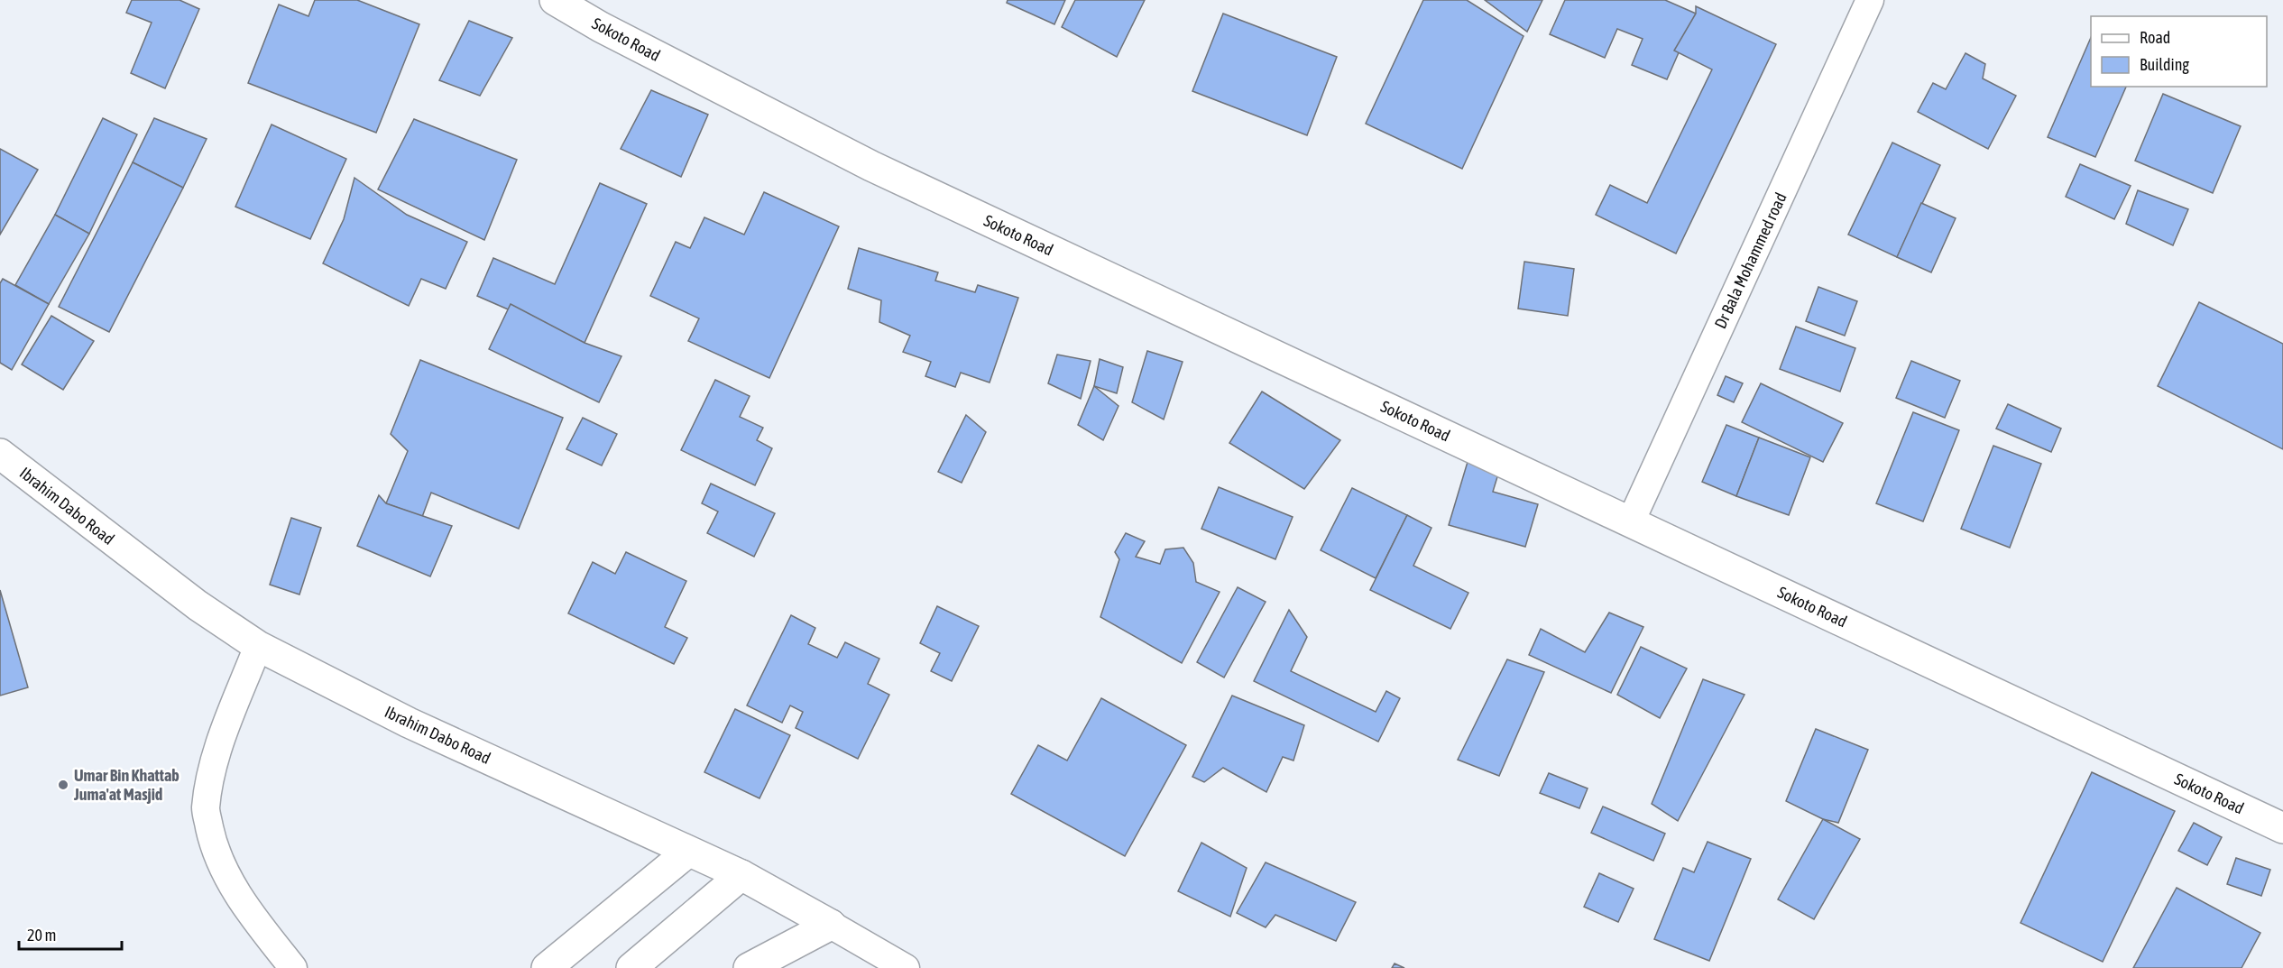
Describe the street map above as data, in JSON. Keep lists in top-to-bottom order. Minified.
{"streets":{"street":["Sokoto Road","Dr Bala Mohammed road","Ibrahim Dabo Road"]},"crossings":[["Sokoto Road","Dr Bala Mohammed road"]],"places":["Umar Bin Khattab Juma'at Masjid"],"legend":["Road","Building"],"scale_bar":"20 m"}
